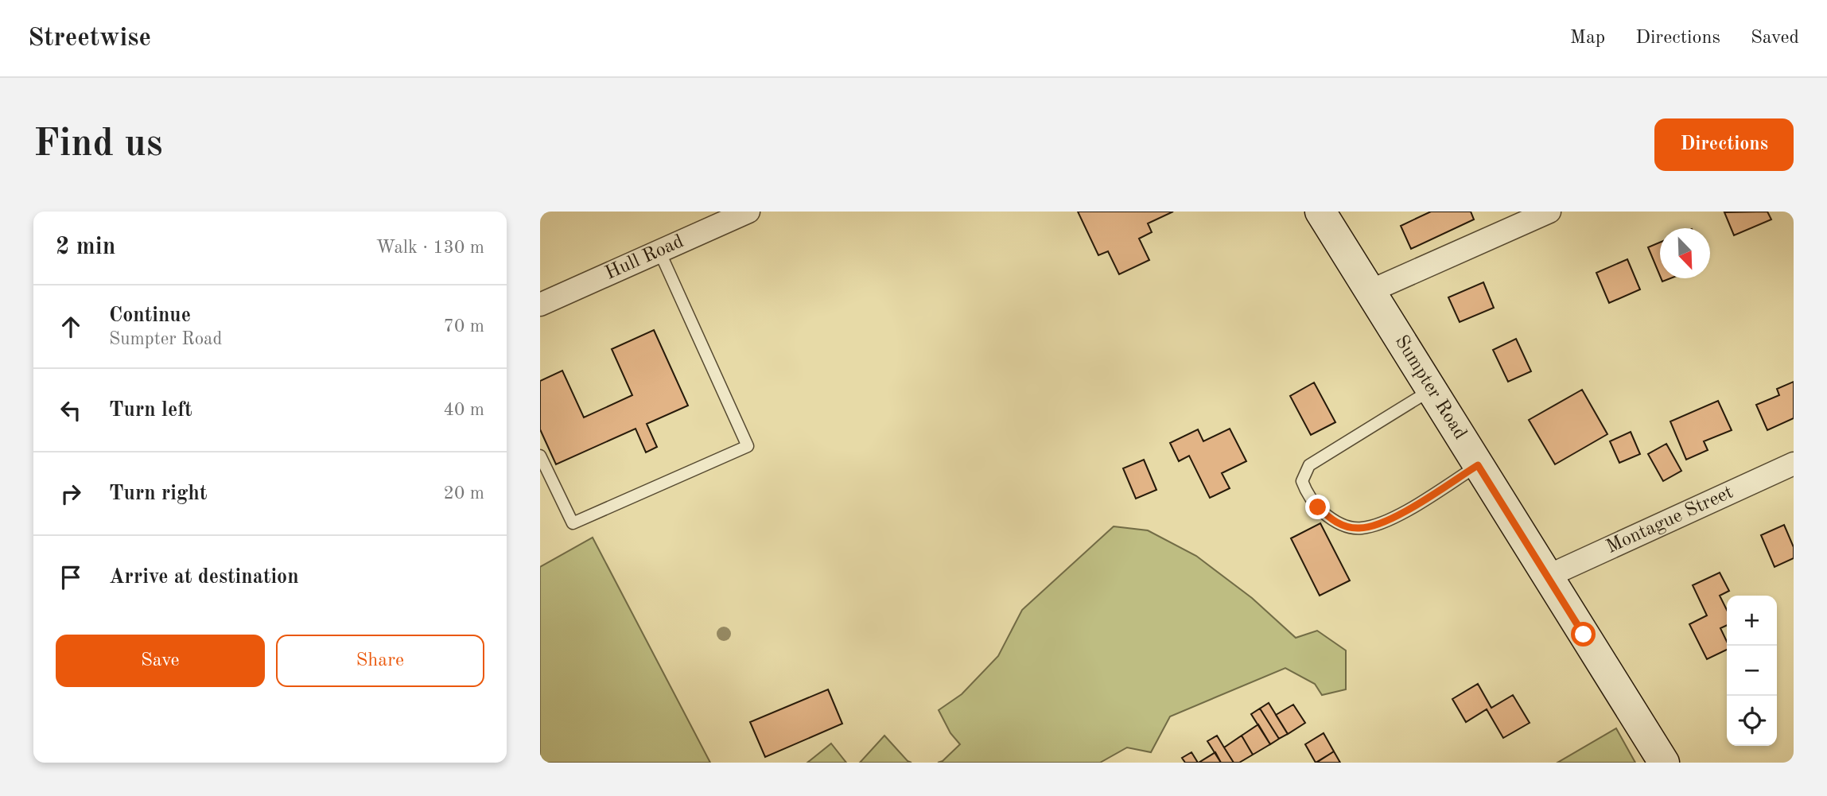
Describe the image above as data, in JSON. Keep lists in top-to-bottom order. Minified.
{"streets":{"street":["Hull Road","Sumpter Road","Montague Street"]},"crossings":[["Sumpter Road","Montague Street"]],"north":"bottom right","page":{"header":"Streetwise","nav":["Map","Directions","Saved"],"buttons":["Directions",["Save","Share"]],"title":"Find us","heading":["2 min","Walk · 130 m"],"list":[["Continue","Sumpter Road","70 m"],["Turn left","40 m"],["Turn right","20 m"],"Arrive at destination"],"map_buttons":["+","−"]}}
